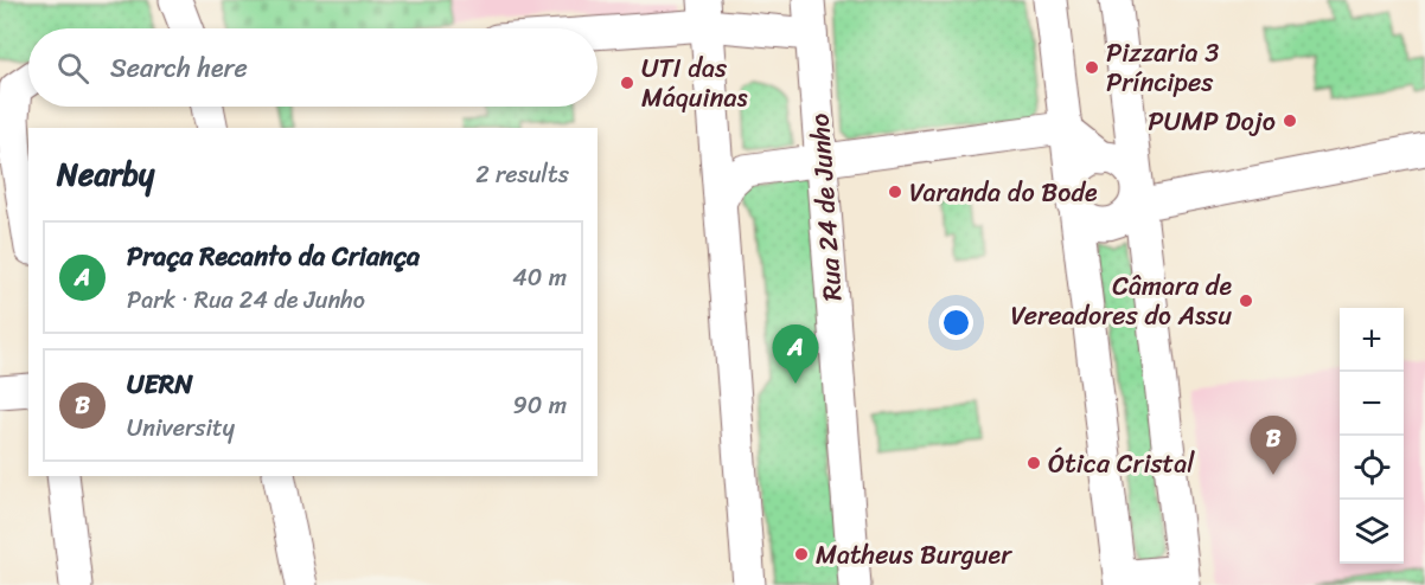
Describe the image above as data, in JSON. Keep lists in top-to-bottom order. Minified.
{"streets":{"street":["Rua 24 de Junho"]},"places":["Pizzaria 3 Príncipes","UTI das Máquinas","PUMP Dojo","Varanda do Bode","Câmara de Vereadores do Assu","Ótica Cristal","Matheus Burguer"],"page":{"search":"Search here","heading":["Nearby","2 results"],"list":[{"mark":"A","name":"Praça Recanto da Criança","note":"Park · Rua 24 de Junho","value":"40 m"},{"mark":"B","name":"UERN","note":"University","value":"90 m"}],"map_buttons":["+","−"],"pins":["A","B"]}}
